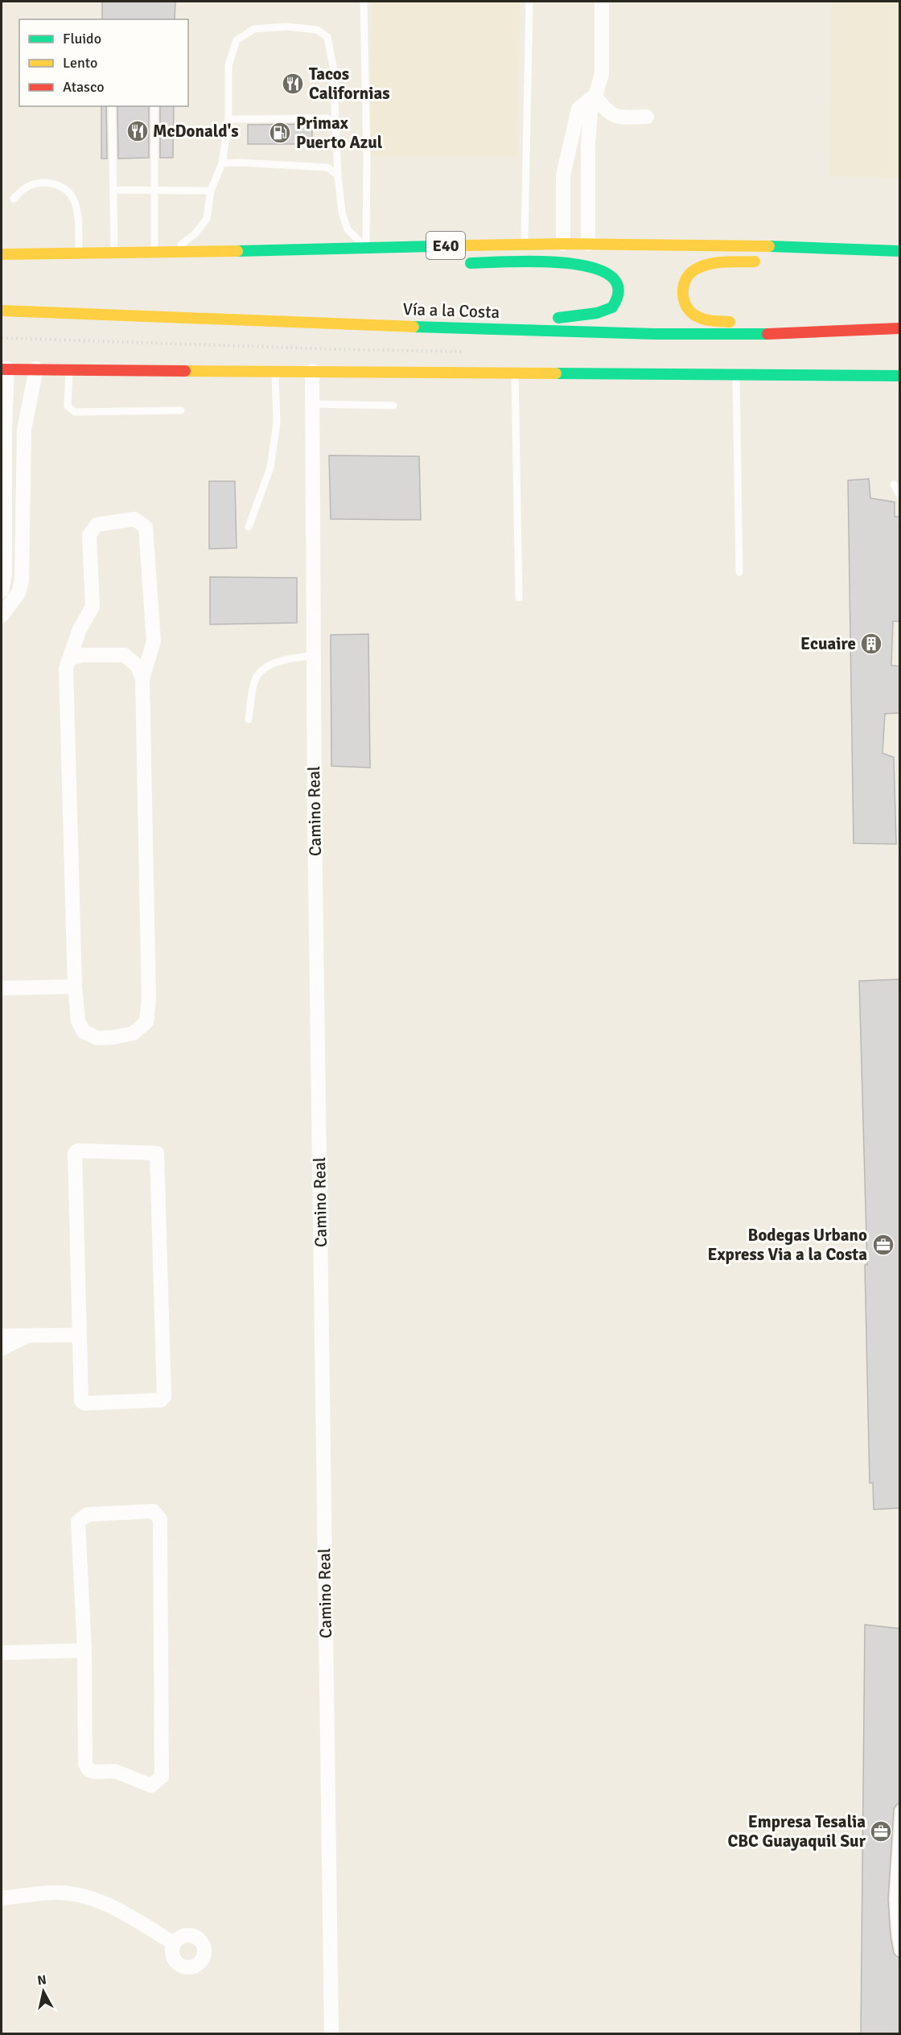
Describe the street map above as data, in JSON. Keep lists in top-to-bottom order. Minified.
{"streets":{"main road":["E40","Vía a la Costa"],"street":["Camino Real"]},"places":{"restaurant":["Tacos Californias","McDonald's"],"fuel station":["Primax Puerto Azul"],"building":["Ecuaire"],"office":["Bodegas Urbano Express Via a la Costa","Empresa Tesalia CBC Guayaquil Sur"]},"legend":["Fluido","Lento","Atasco"],"north":"top"}
